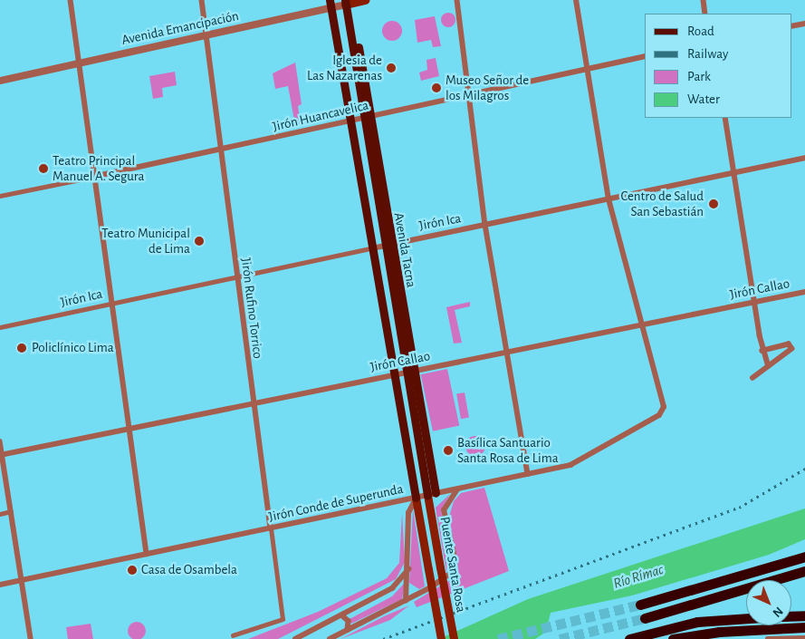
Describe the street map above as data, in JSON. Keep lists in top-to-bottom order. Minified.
{"streets":{"main road":["Avenida Emancipación","Avenida Tacna","Puente Santa Rosa"],"street":["Jirón Huancavelica","Jirón Ica","Jirón Callao","Jirón Rufino Torrico","Jirón Conde de Superunda"]},"crossings":[["Avenida Emancipación","Avenida Tacna"],["Avenida Emancipación","Jirón Rufino Torrico"],["Jirón Huancavelica","Avenida Tacna"],["Jirón Huancavelica","Jirón Rufino Torrico"],["Jirón Ica","Avenida Tacna"],["Jirón Ica","Jirón Rufino Torrico"],["Avenida Tacna","Jirón Callao"],["Avenida Tacna","Jirón Conde de Superunda"],["Avenida Tacna","Puente Santa Rosa"],["Jirón Callao","Jirón Rufino Torrico"],["Jirón Callao","Jirón Conde de Superunda"],["Jirón Rufino Torrico","Jirón Conde de Superunda"],["Jirón Conde de Superunda","Puente Santa Rosa"]],"water":["Río Rímac"],"places":["Iglesia de Las Nazarenas","Museo Señor de los Milagros","Teatro Principal Manuel A. Segura","Centro de Salud San Sebastián","Teatro Municipal de Lima","Policlínico Lima","Basílica Santuario Santa Rosa de Lima","Casa de Osambela"],"legend":["Road","Railway","Park","Water"],"north":"bottom right"}
